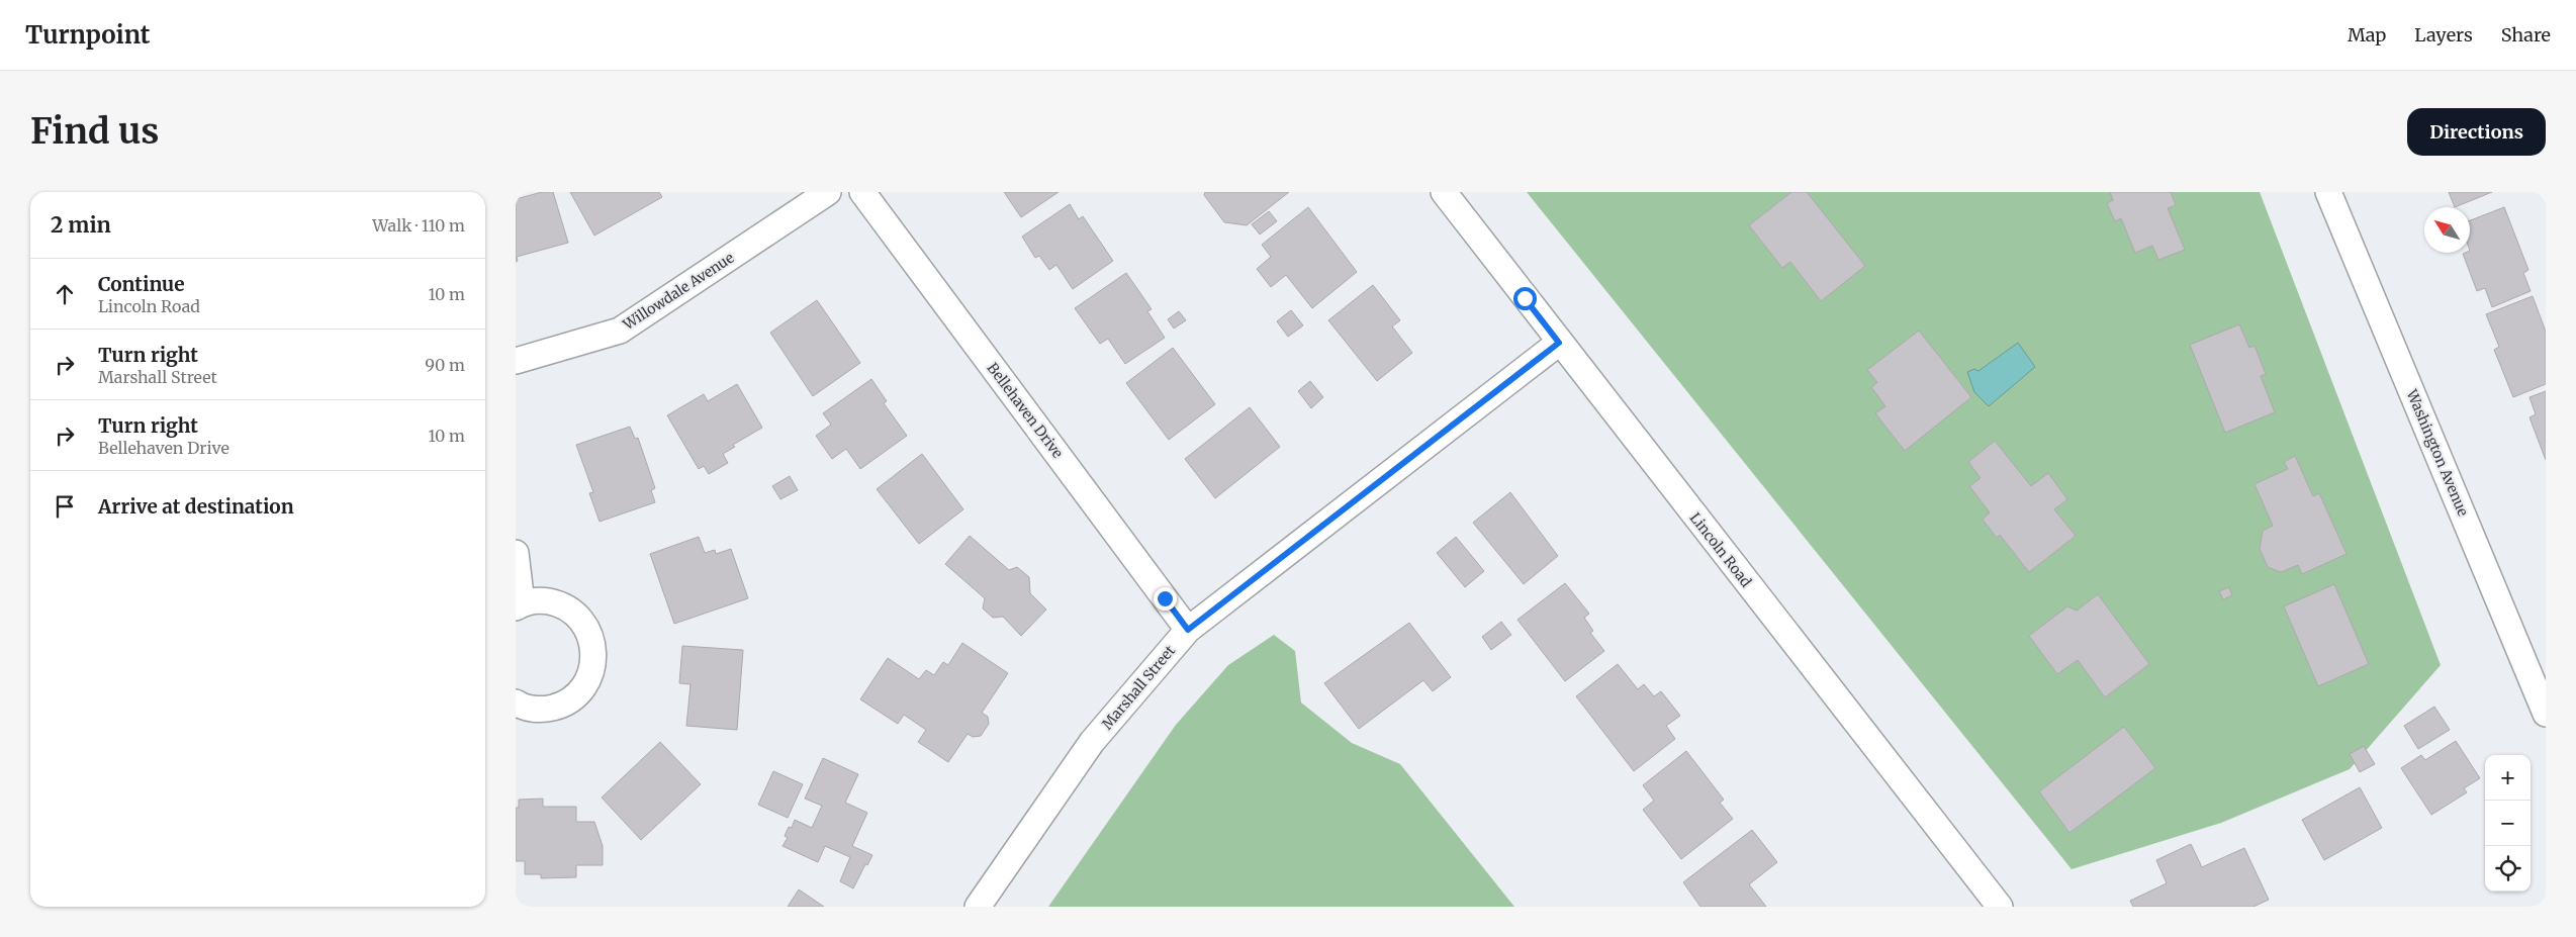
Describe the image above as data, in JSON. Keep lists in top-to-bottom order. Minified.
{"streets":{"street":["Willowdale Avenue","Bellehaven Drive","Washington Avenue","Lincoln Road","Marshall Street"]},"crossings":[["Bellehaven Drive","Marshall Street"],["Lincoln Road","Marshall Street"]],"north":"top left","page":{"header":"Turnpoint","nav":["Map","Layers","Share"],"buttons":"Directions","title":"Find us","heading":["2 min","Walk · 110 m"],"list":[["Continue","Lincoln Road","10 m"],["Turn right","Marshall Street","90 m"],["Turn right","Bellehaven Drive","10 m"],"Arrive at destination"],"map_buttons":["+","−"]}}
